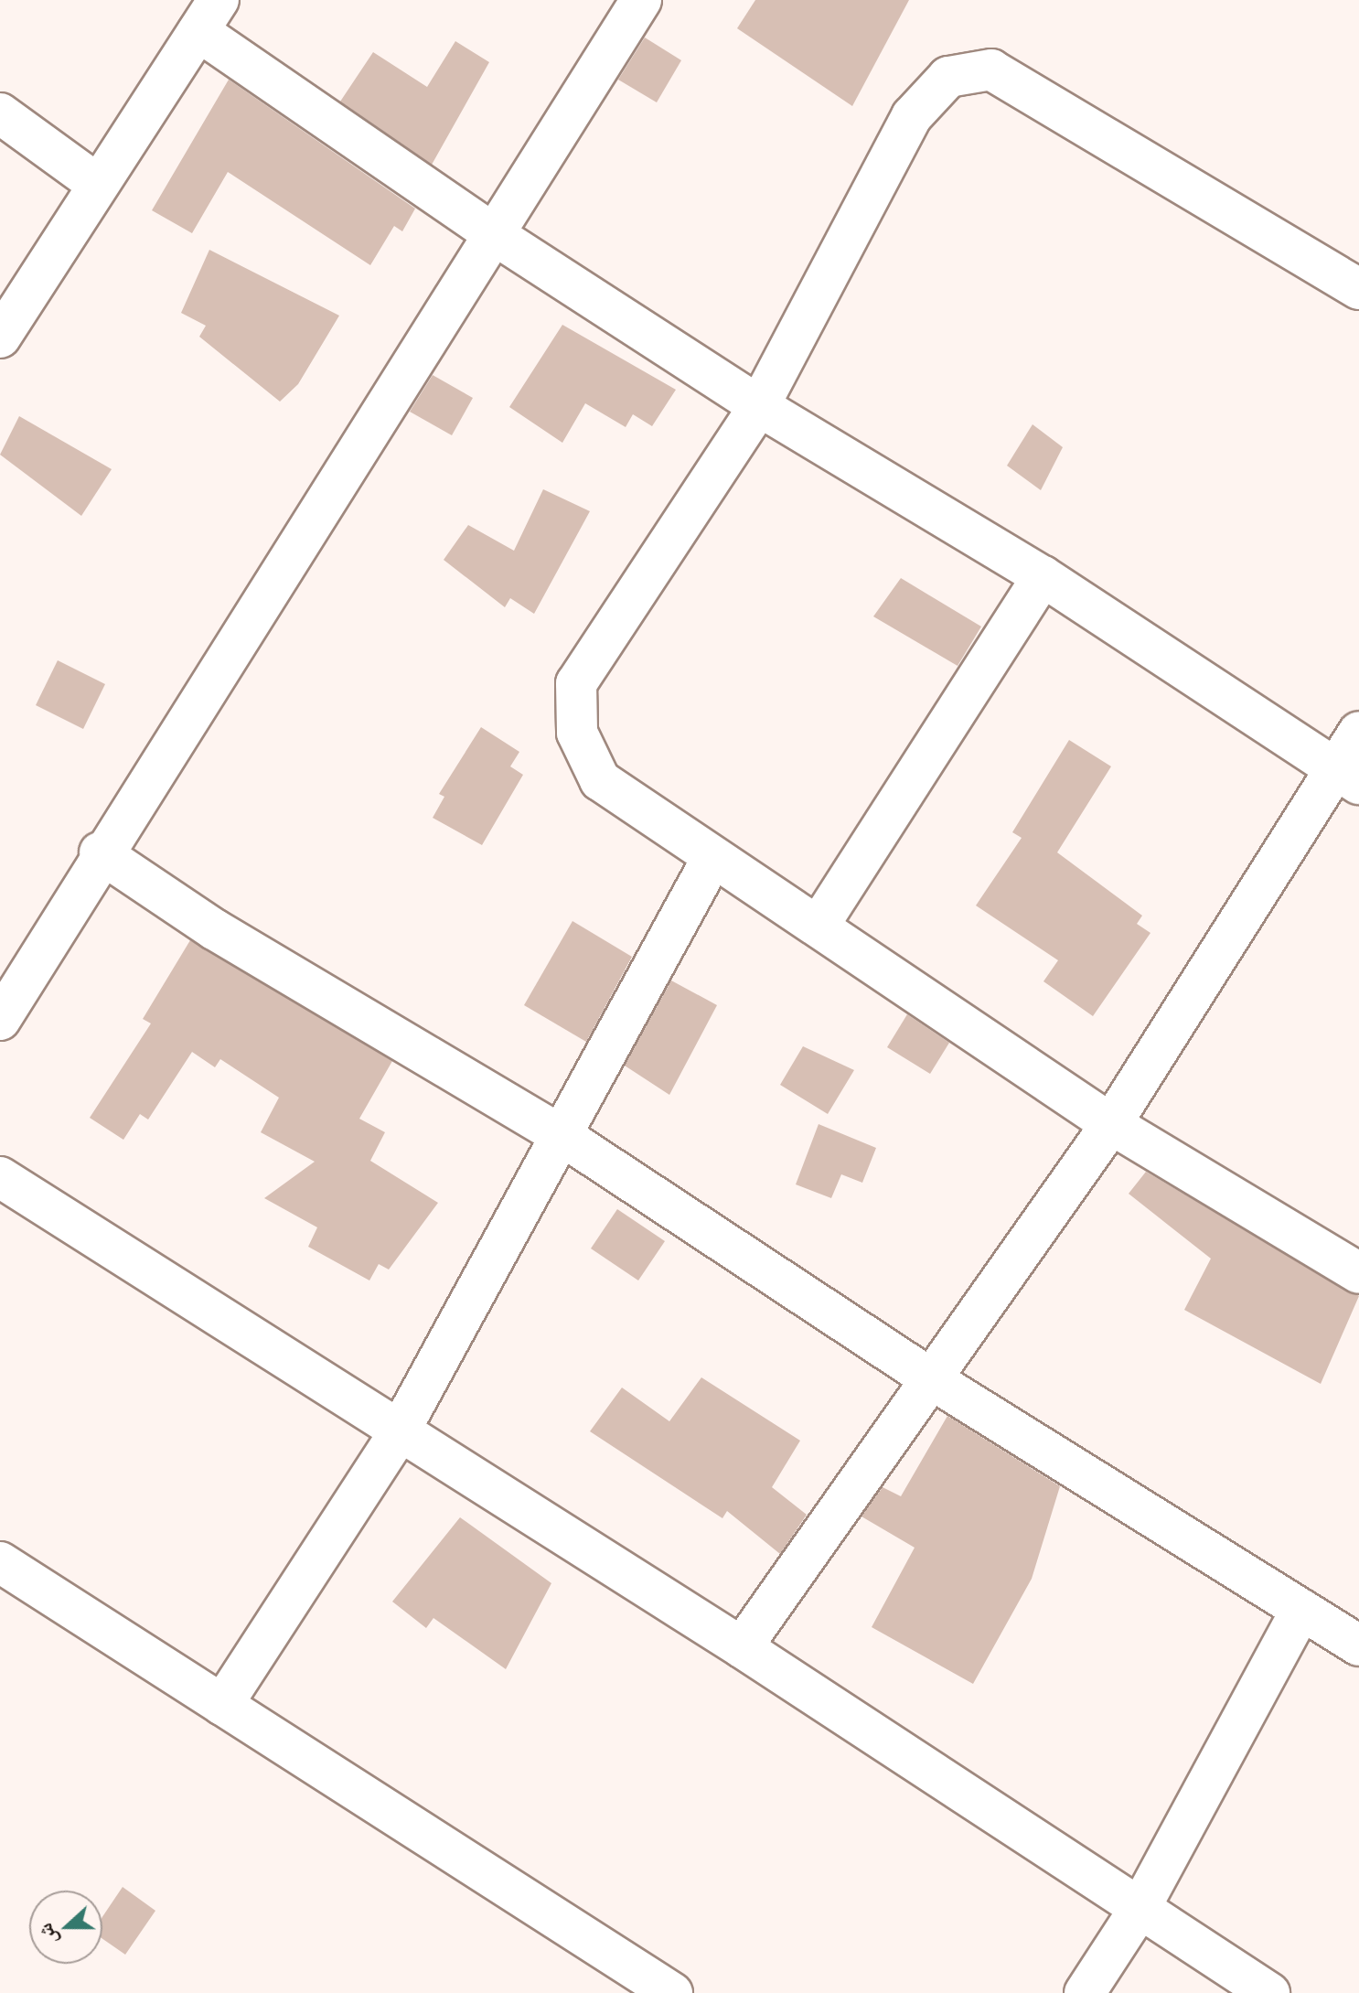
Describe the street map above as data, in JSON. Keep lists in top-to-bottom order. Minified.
{"north":"left"}
